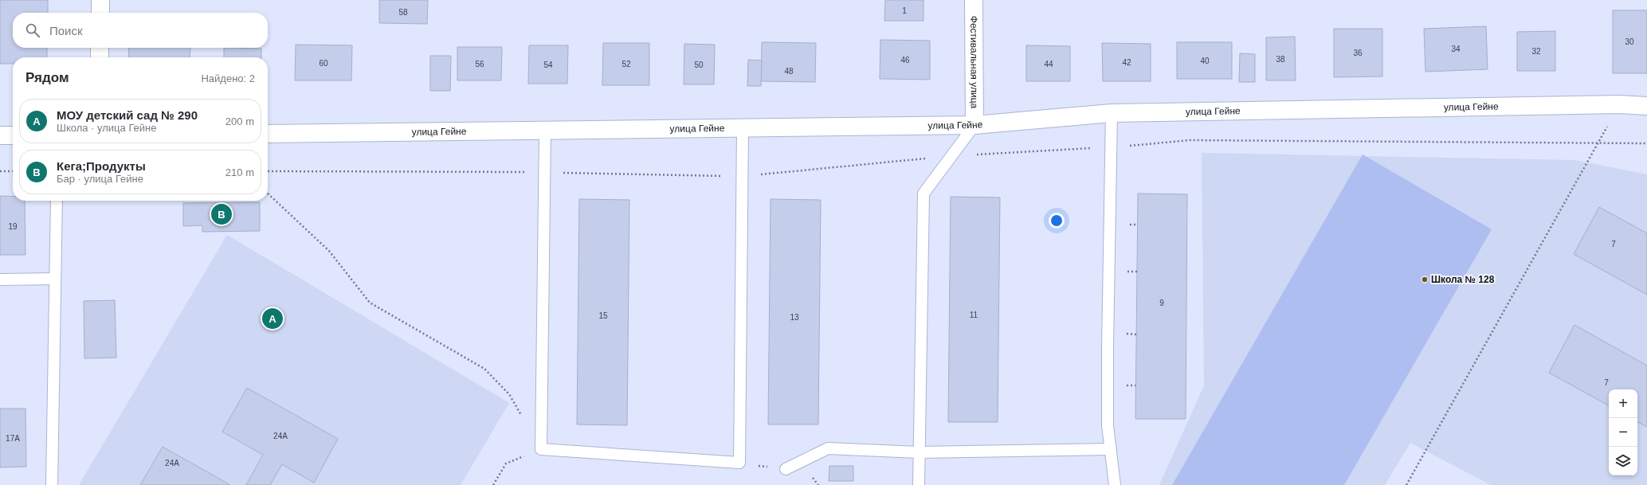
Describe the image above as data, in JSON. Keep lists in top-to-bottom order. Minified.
{"streets":{"street":["Фестивальная улица","улица Гейне"]},"crossings":[["Фестивальная улица","улица Гейне"]],"places":["Школа № 128"],"house_numbers":["1","58","30","34","32","36","38","46","40","42","60","56","52","44","54","50","48","19","7","9","11","15","13","7","24А","17А","24А"],"page":{"search":"Поиск","heading":["Рядом","Найдено: 2"],"list":[{"mark":"A","name":"МОУ детский сад № 290","note":"Школа · улица Гейне","value":"200 m"},{"mark":"B","name":"Кега;Продукты","note":"Бар · улица Гейне","value":"210 m"}],"pins":["B","A"],"map_buttons":["+","−"]}}
